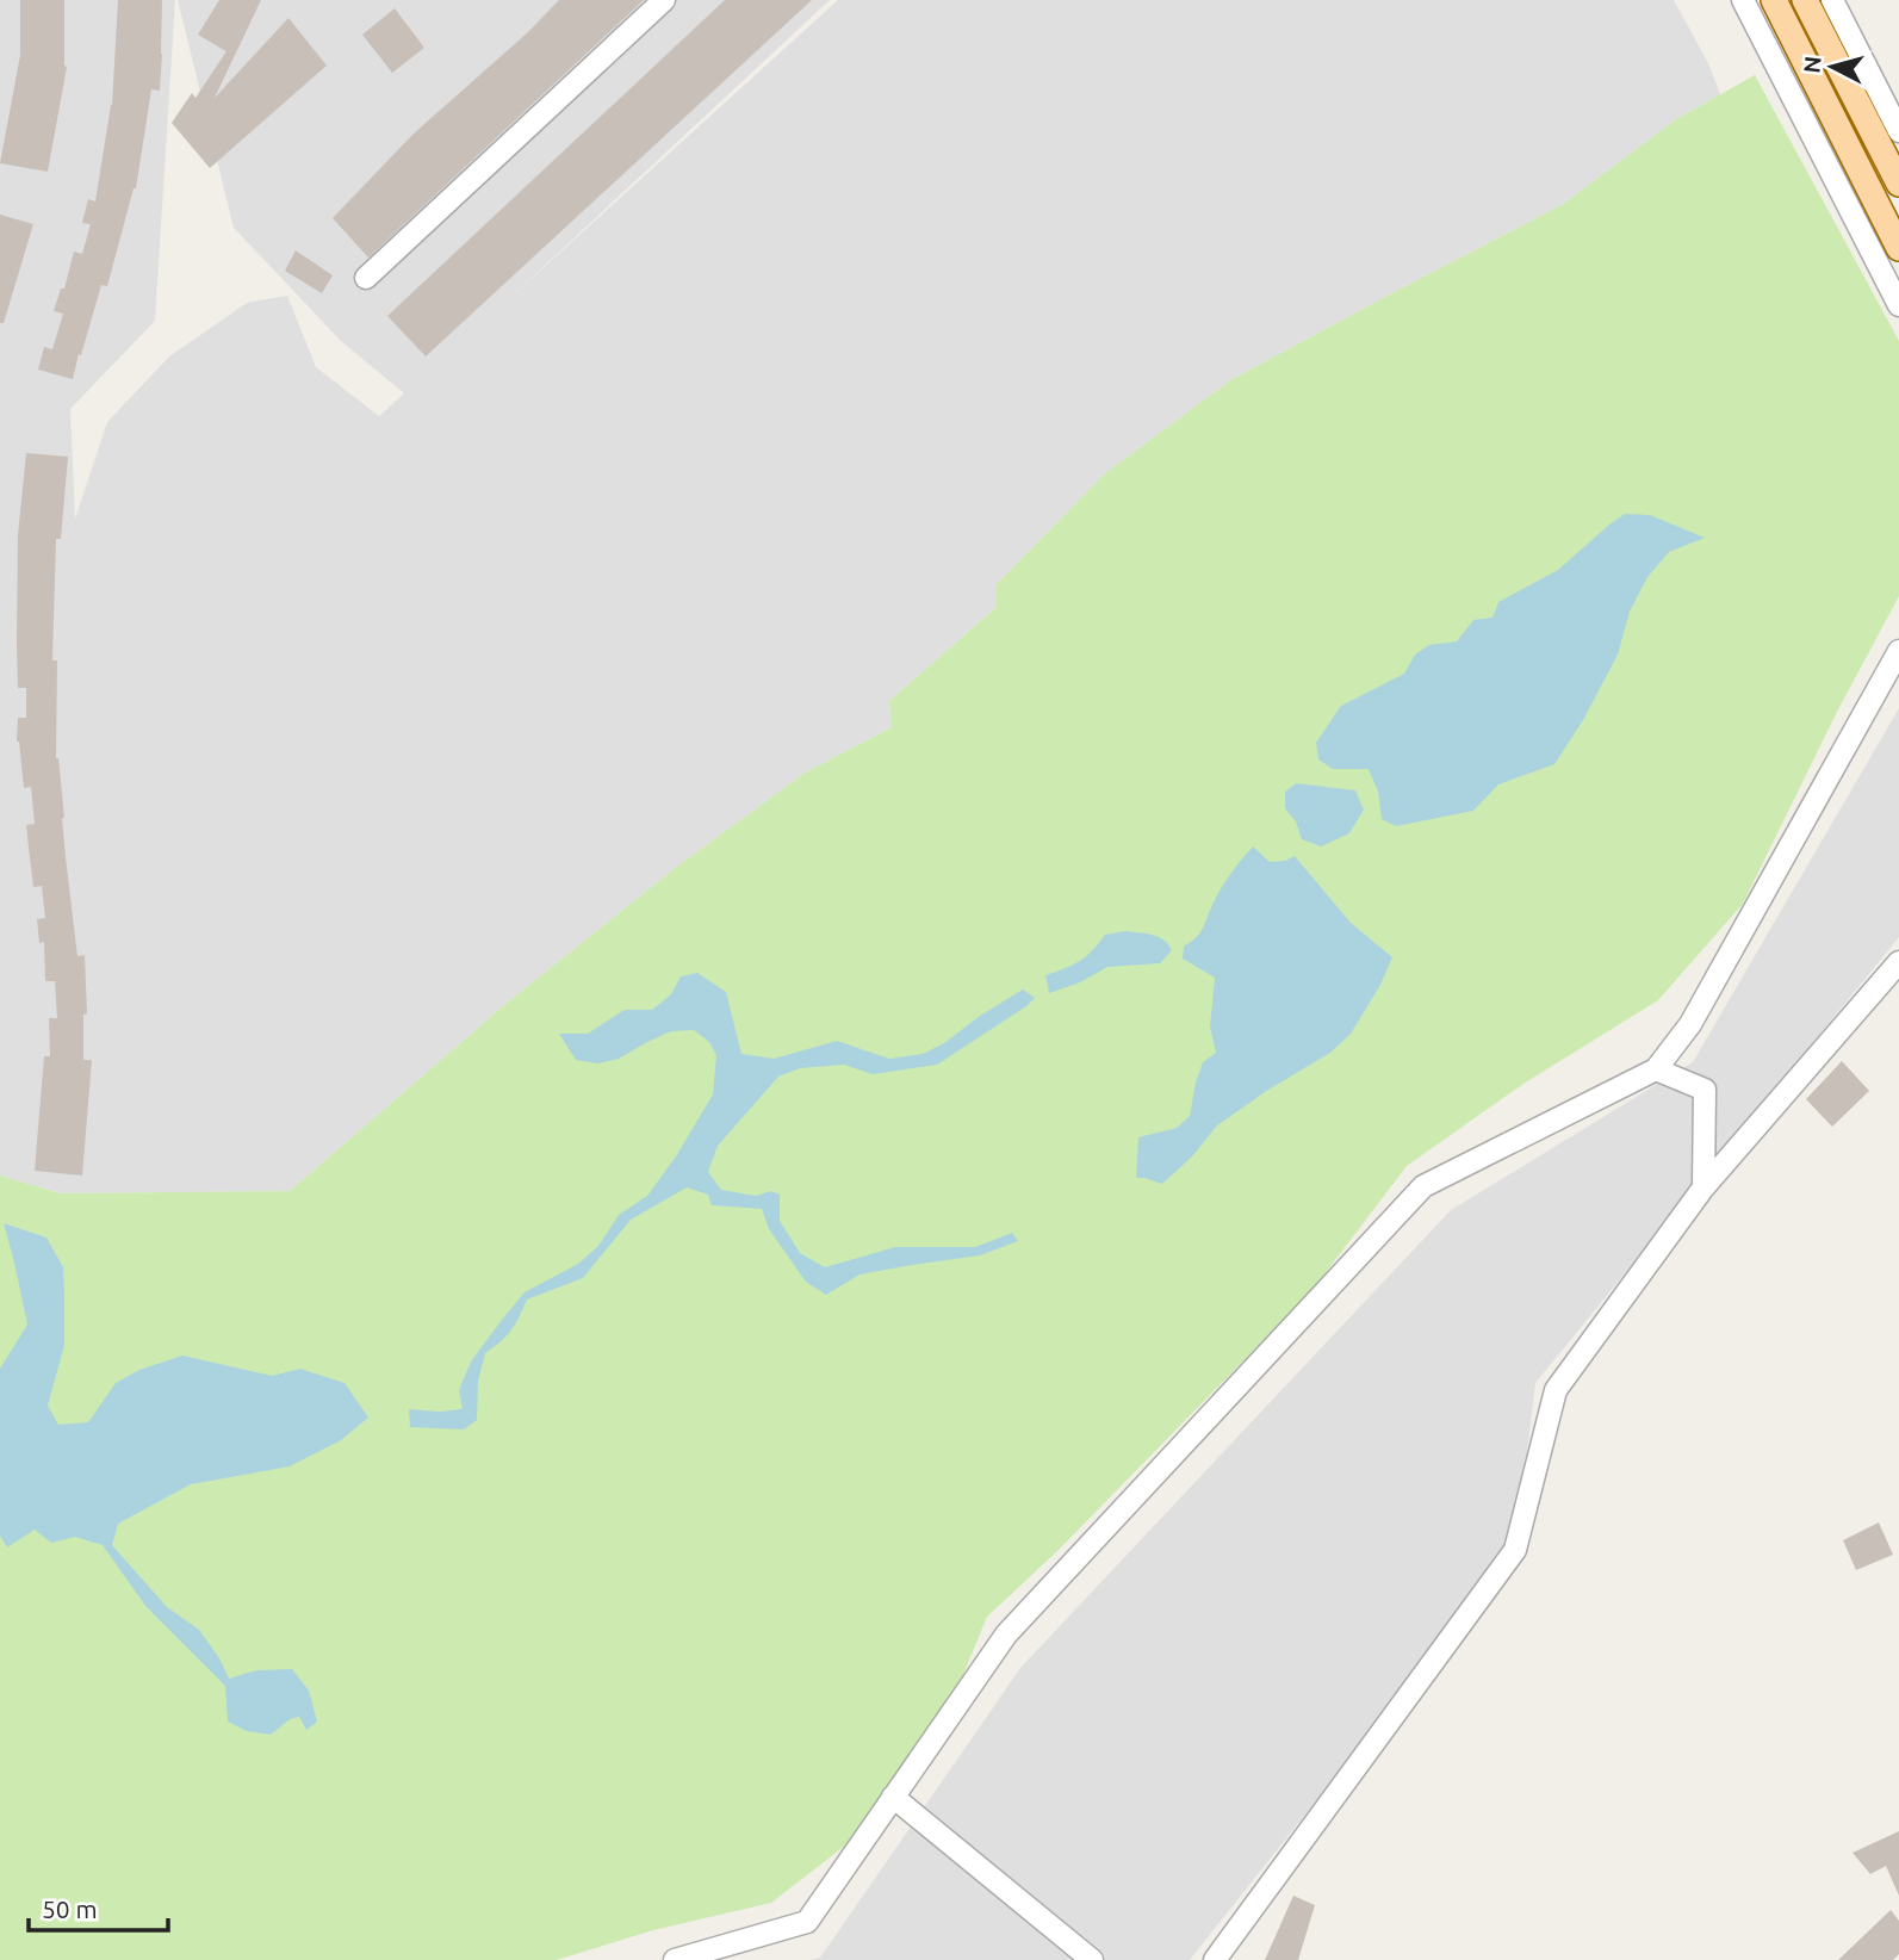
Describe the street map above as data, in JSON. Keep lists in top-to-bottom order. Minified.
{"scale_bar":"50 m","north":"left"}
